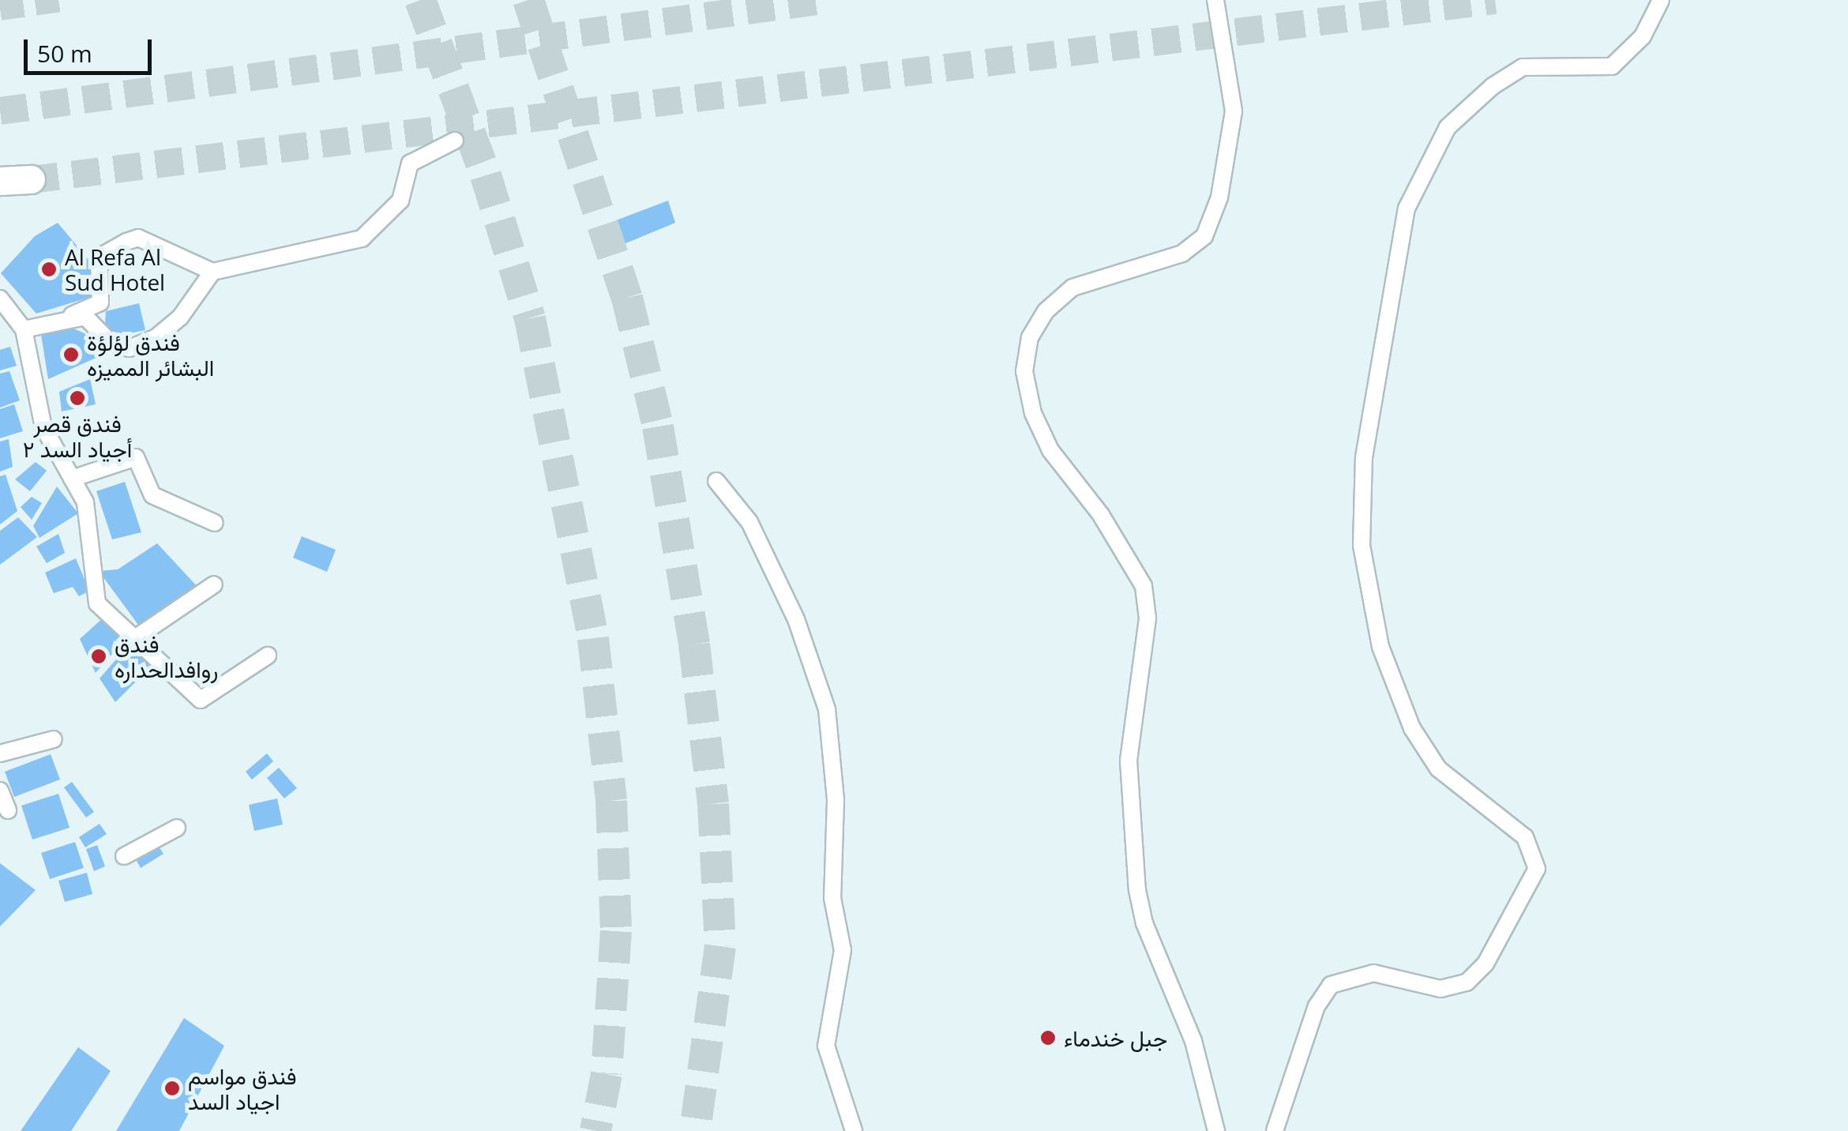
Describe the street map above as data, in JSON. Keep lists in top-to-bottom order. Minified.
{"places":["Al Refa Al Sud Hotel","فندق لؤلؤة البشائر المميزه","فندق قصر أجياد السد ٢","فندق روافدالحدارہ","جبل خندماء","فندق مواسم اجياد السد"],"scale_bar":"50 m"}
